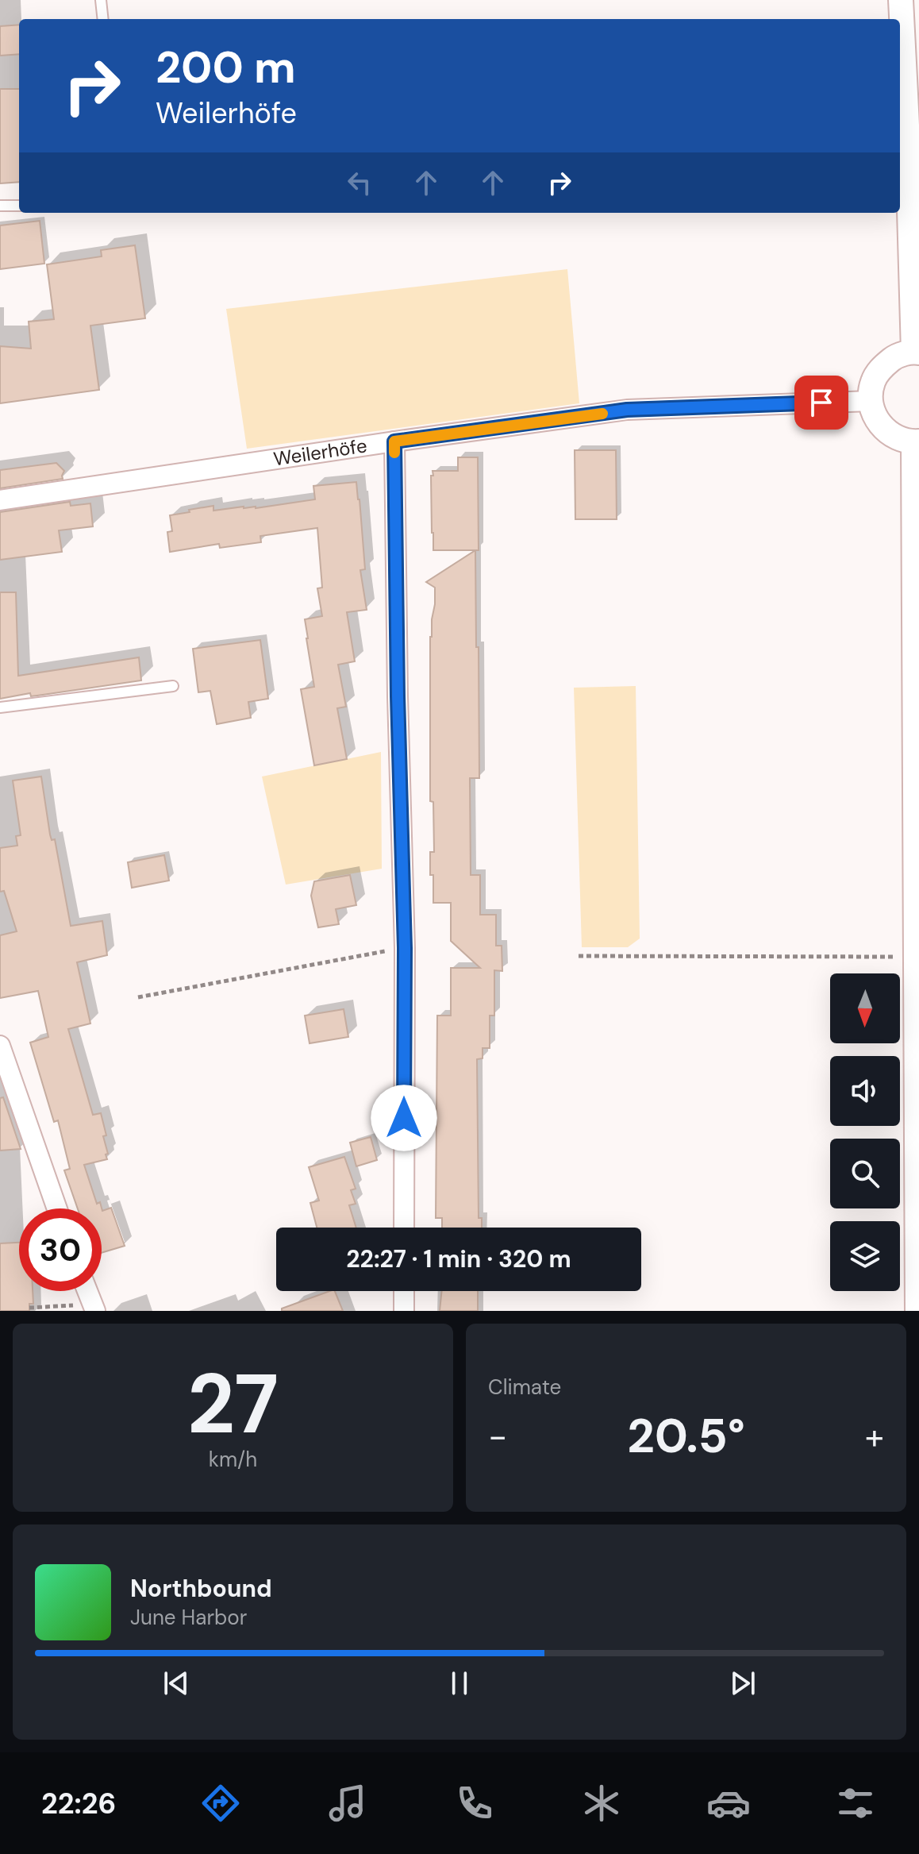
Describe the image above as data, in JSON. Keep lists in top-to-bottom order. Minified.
{"streets":{"street":["Weilerhöfe"]},"north":"bottom","page":{"turn":["200 m","Weilerhöfe"],"limit":"30","trip":"22:27 · 1 min · 320 m","tile":[["27","km/h"],"Climate"],"heat":["−","20.5°","+"],"song":["Northbound","June Harbor"],"tabs":"22:26"}}
